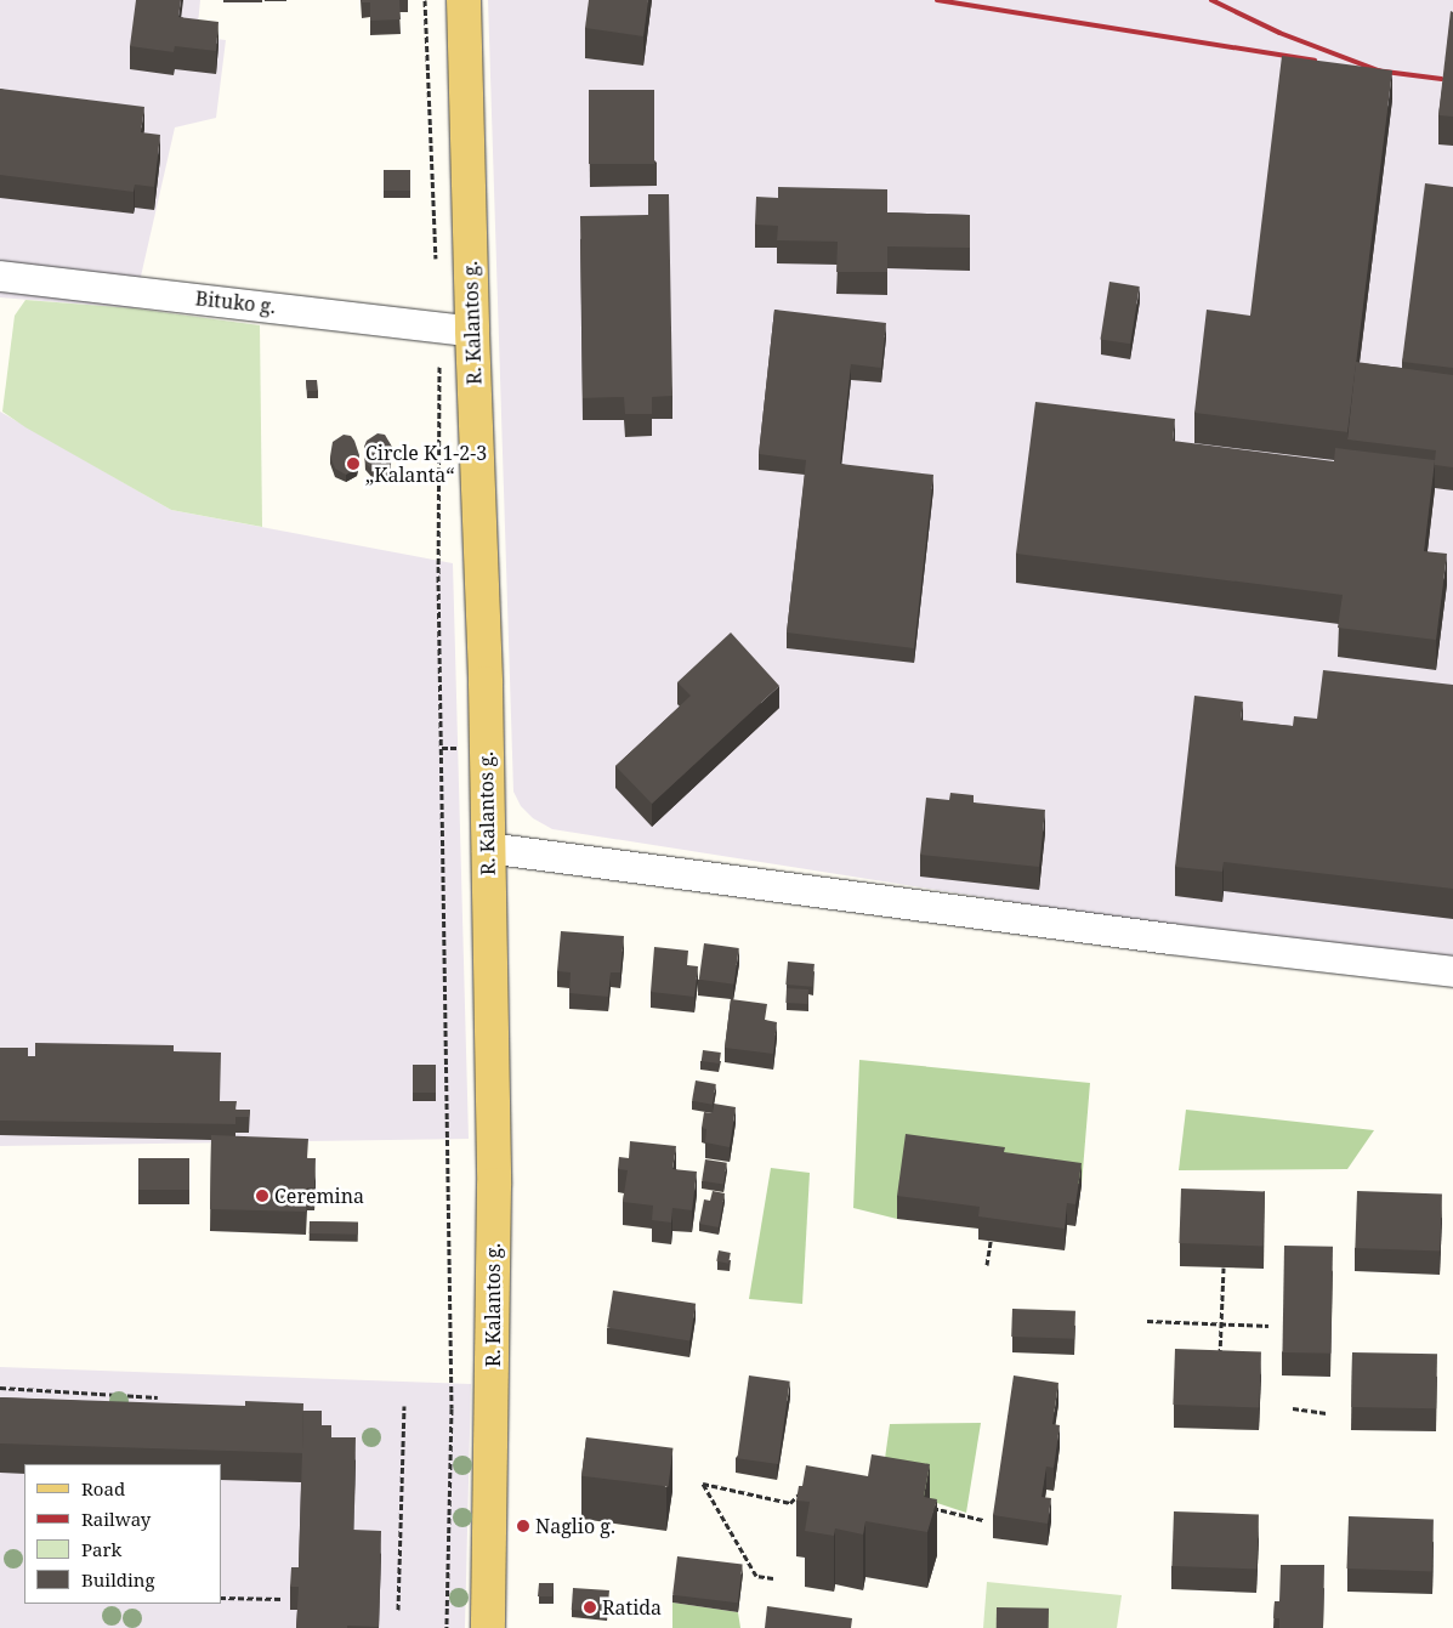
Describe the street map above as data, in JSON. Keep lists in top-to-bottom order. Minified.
{"streets":{"main road":["R. Kalantos g."],"street":["Bituko g."]},"crossings":[["Bituko g.","R. Kalantos g."]],"places":["Circle K 1-2-3 „Kalanta“","Ceremina","Naglio g.","Ratida"],"legend":["Road","Railway","Park","Building"]}
